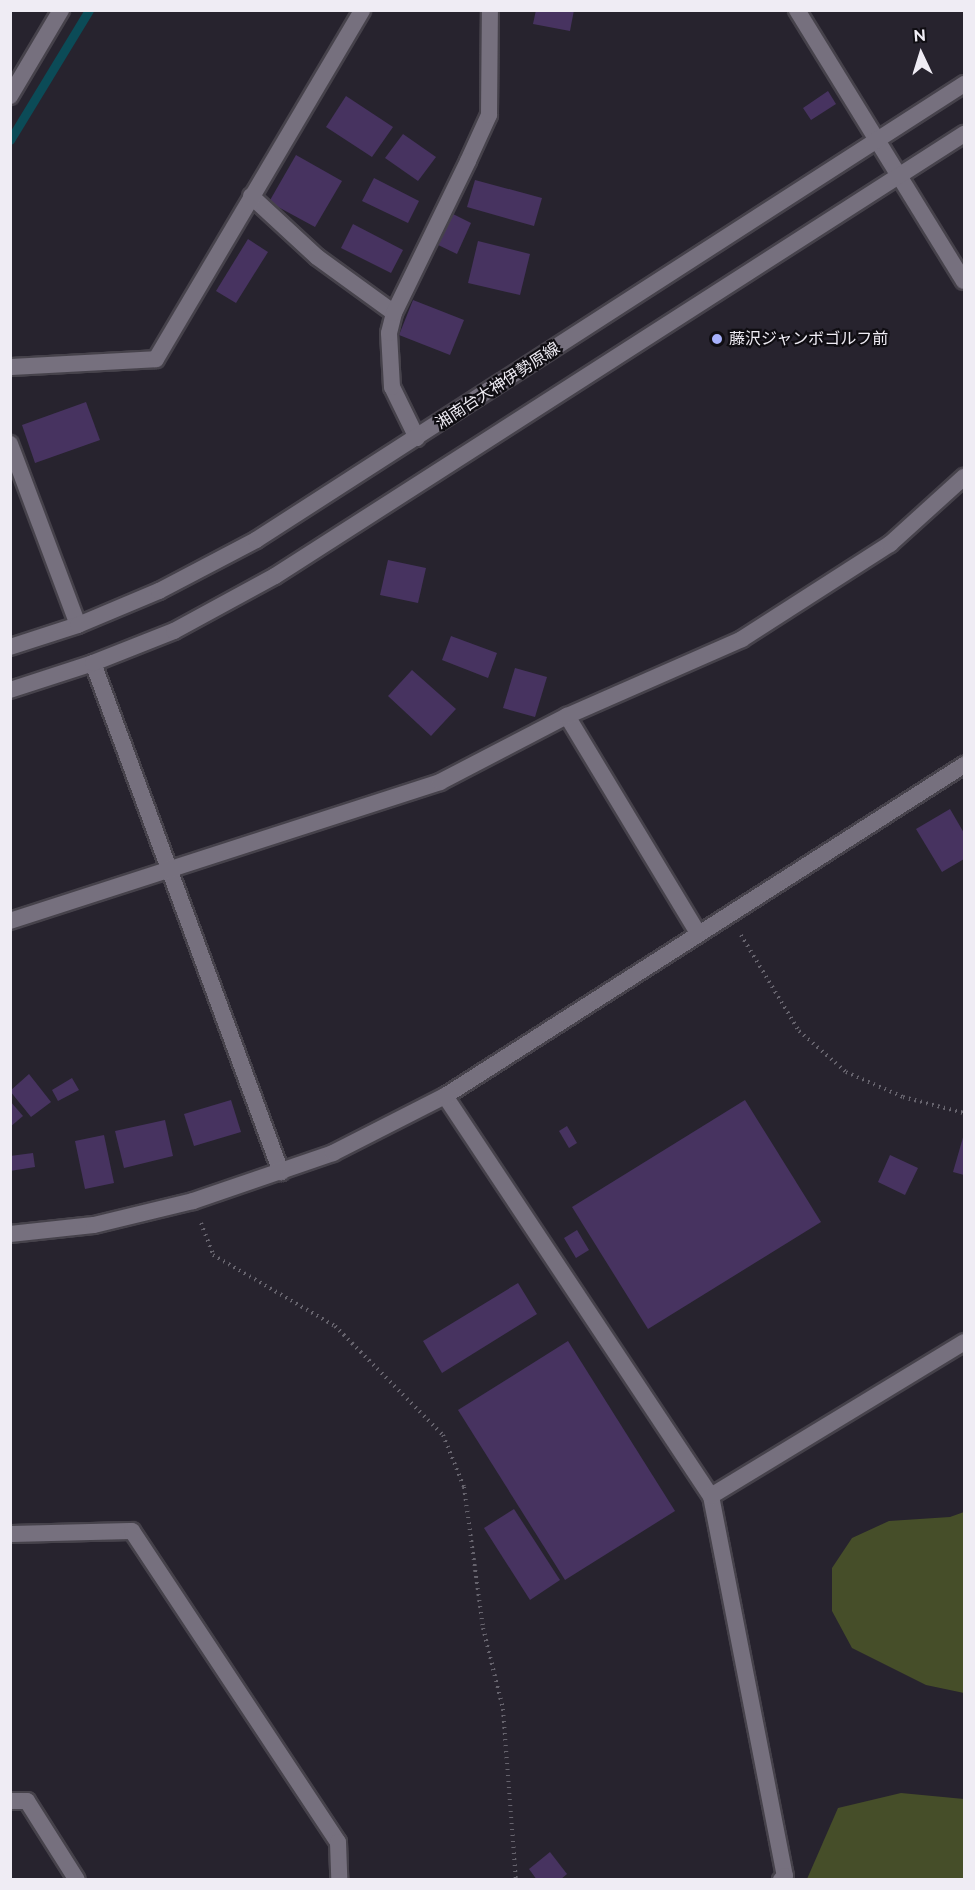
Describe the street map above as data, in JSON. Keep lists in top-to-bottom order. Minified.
{"streets":{"street":["湘南台大神伊勢原線"]},"places":["藤沢ジャンボゴルフ前"],"north":"top"}
